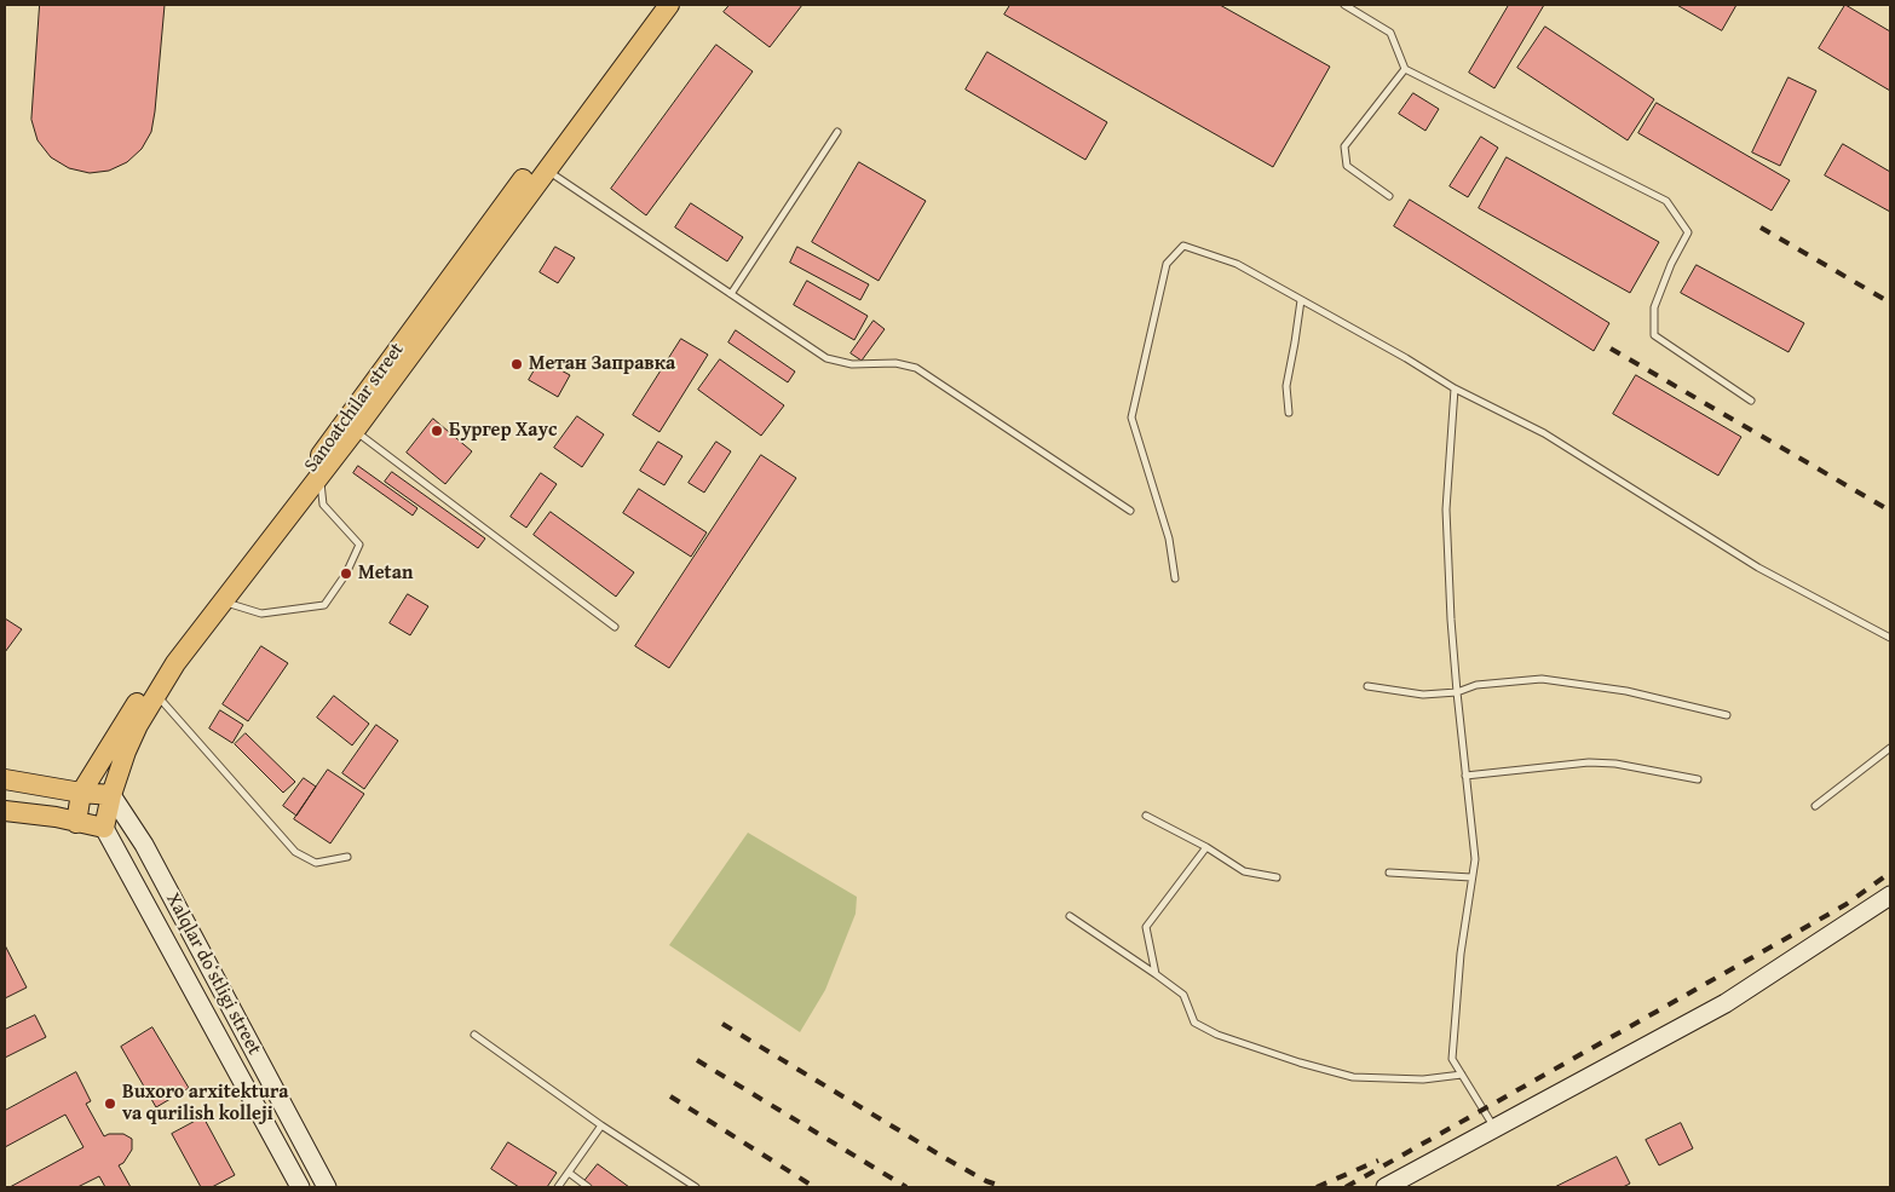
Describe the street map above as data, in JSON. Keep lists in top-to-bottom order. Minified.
{"streets":{"main road":["Sanoatchilar street","Xalqlar doʻstligi street"]},"crossings":[["Sanoatchilar street","Xalqlar doʻstligi street"]],"places":["Метан Заправка","Бургер Хаус","Metan","Buxoro arxitektura va qurilish kolleji"]}
